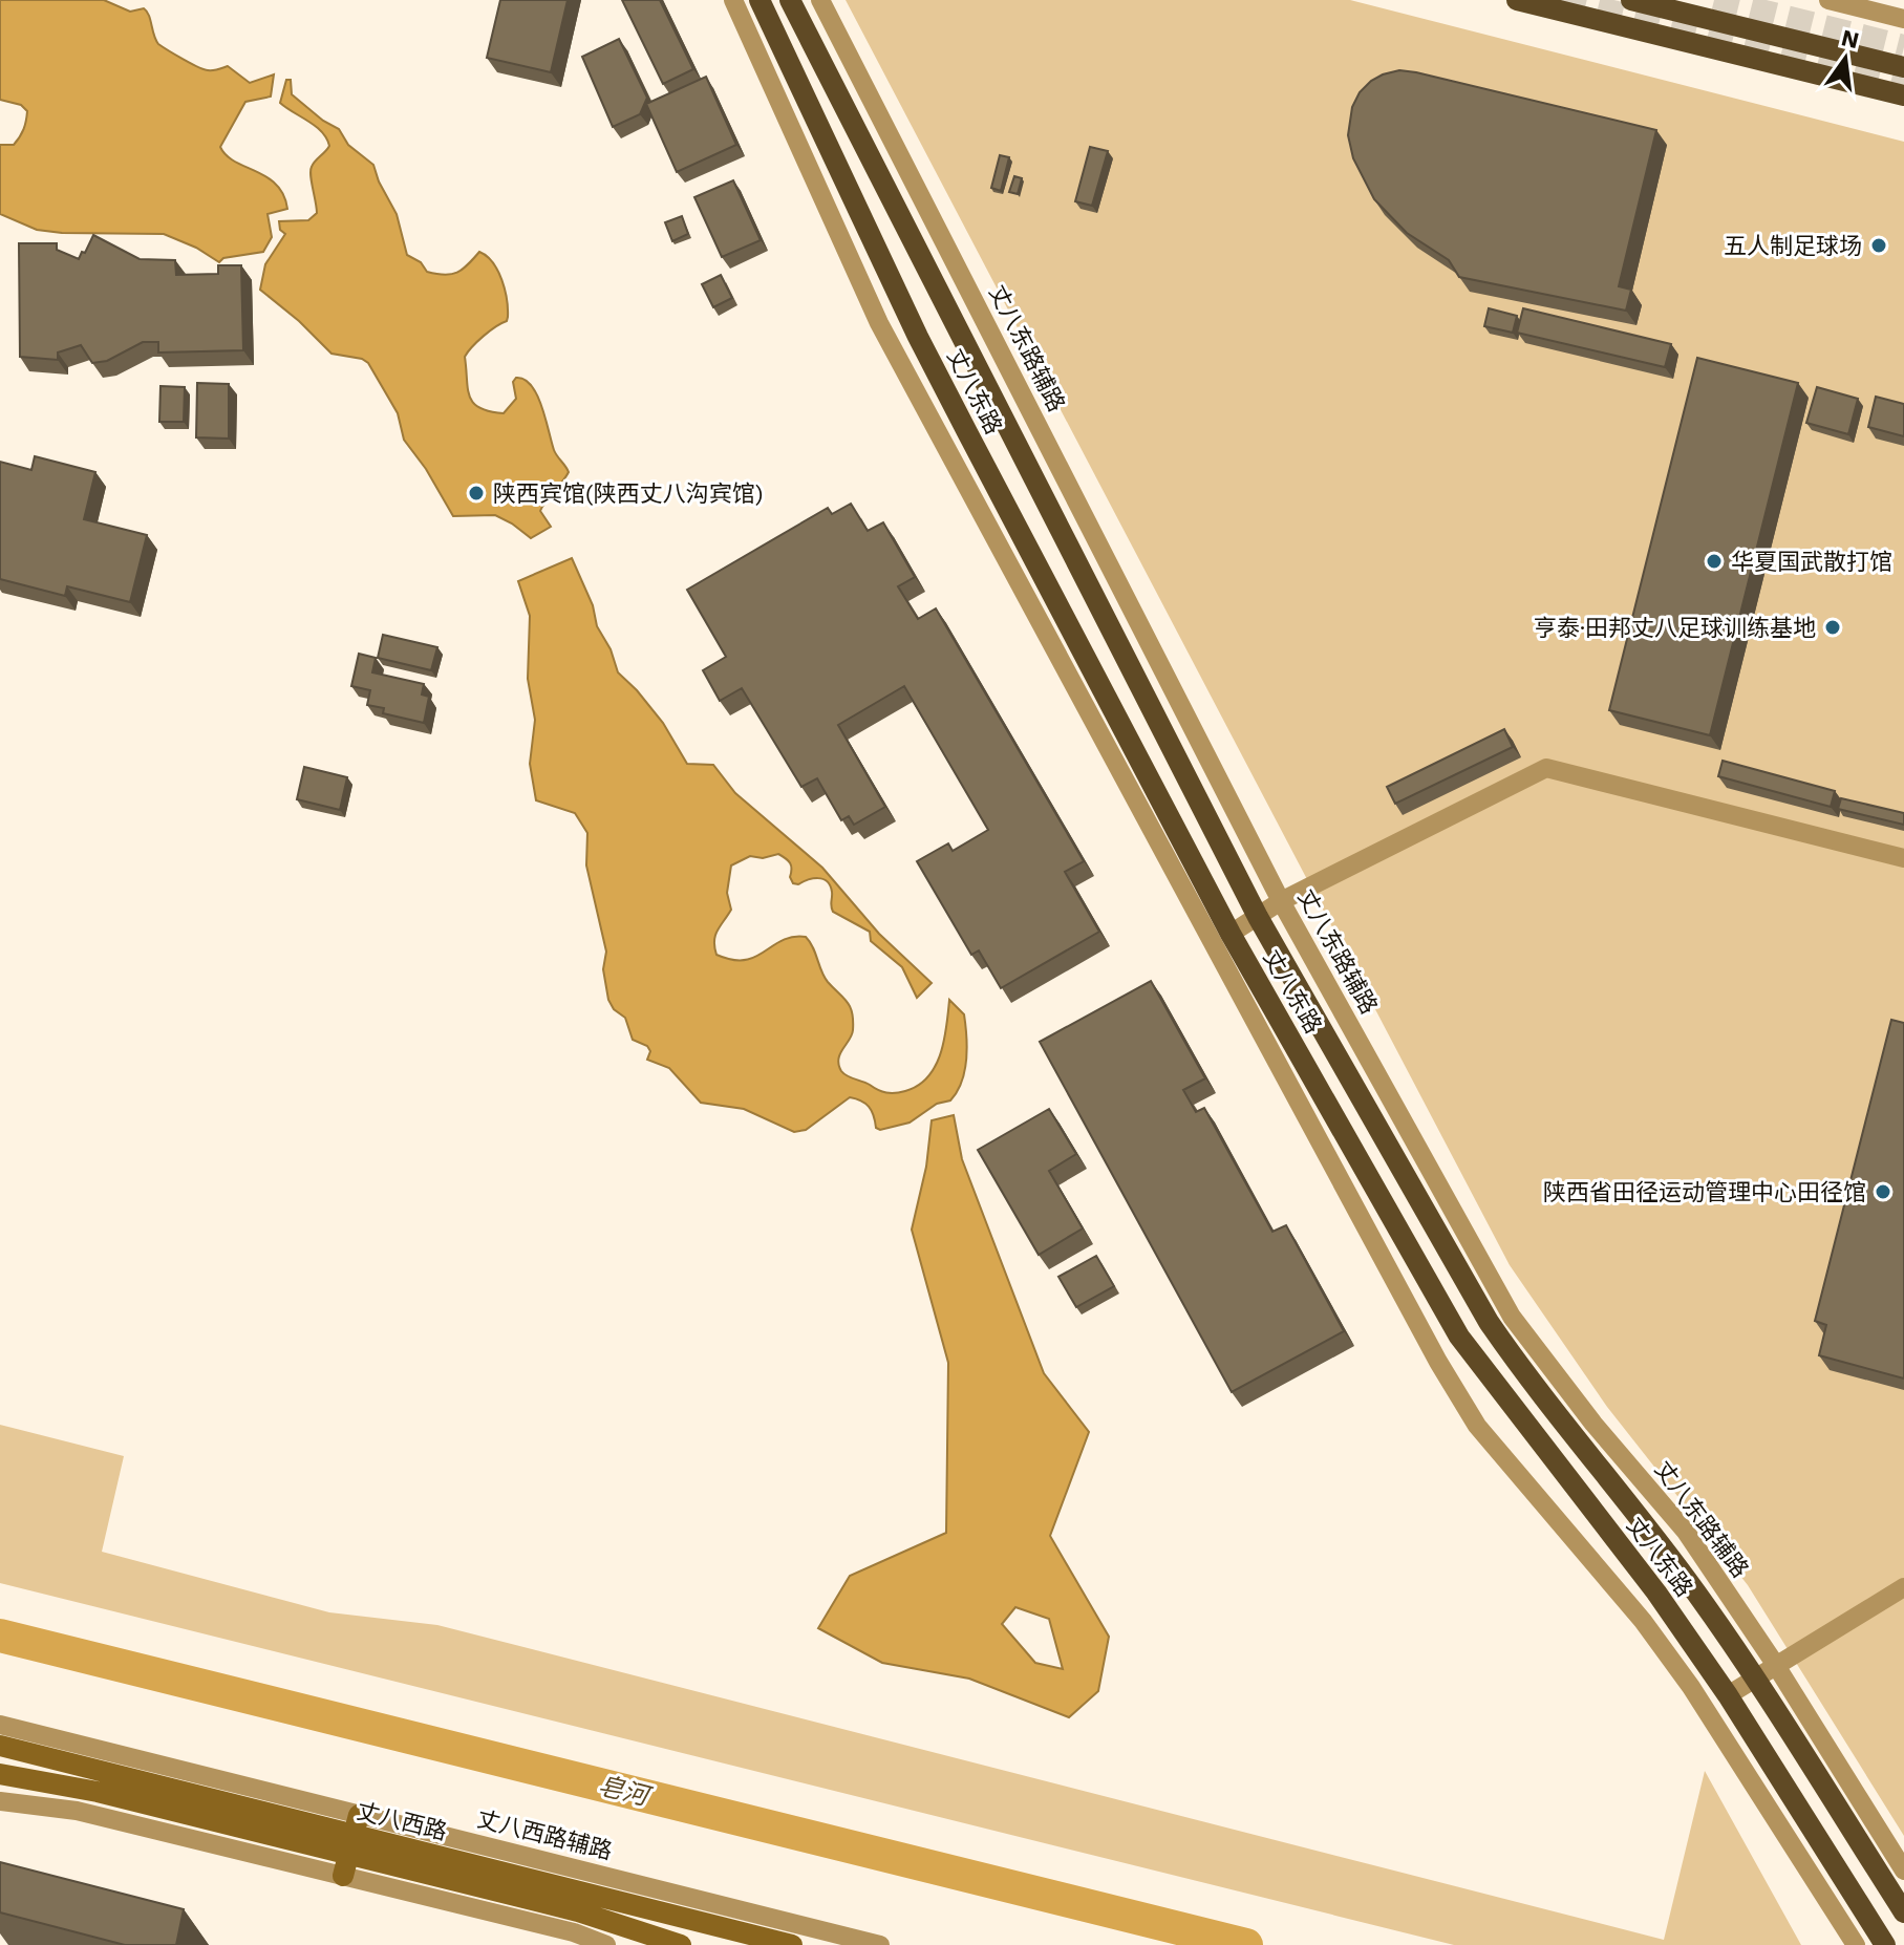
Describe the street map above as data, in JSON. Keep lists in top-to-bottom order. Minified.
{"streets":{"main road":["丈八东路","丈八西路"],"street":["丈八东路辅路","丈八西路辅路"]},"crossings":[["丈八西路","丈八西路辅路"]],"water":["皂河"],"places":["五人制足球场","陕西宾馆(陕西丈八沟宾馆)","华夏国武散打馆","亨泰·田邦丈八足球训练基地","陕西省田径运动管理中心田径馆"],"north":"top"}
